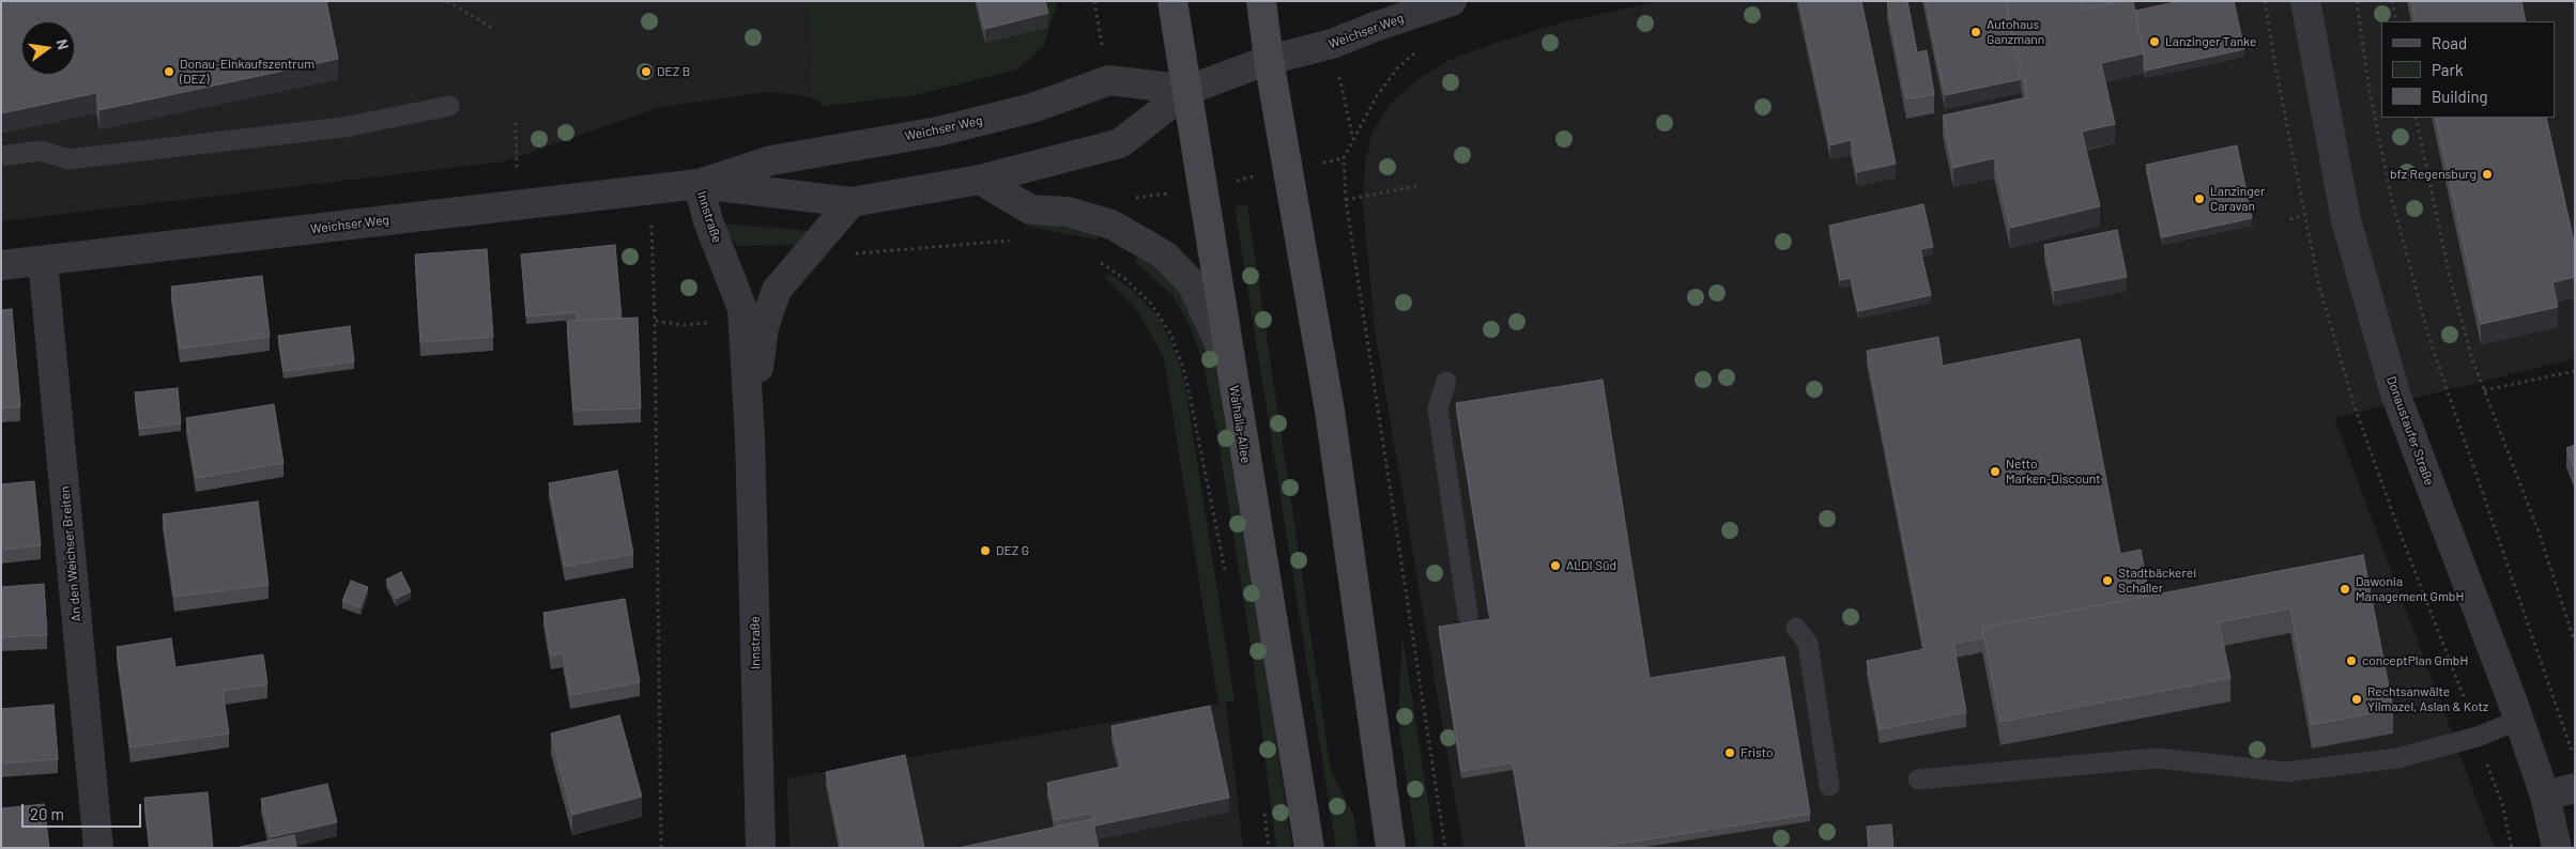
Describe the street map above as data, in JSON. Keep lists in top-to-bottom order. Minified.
{"streets":{"main road":["Walhalla-Allee"],"street":["Weichser Weg","Innstraße","Donaustaufer Straße","An den Weichser Breiten"]},"crossings":[["Weichser Weg","Innstraße"],["Weichser Weg","Walhalla-Allee"],["Weichser Weg","An den Weichser Breiten"]],"places":["Autohaus Ganzmann","Lanzinger Tanke","Donau-Einkaufszentrum (DEZ)","DEZ B","bfz Regensburg","Lanzinger Caravan","Netto Marken-Discount","DEZ G","ALDI Süd","Stadtbäckerei Schaller","Dawonia Management GmbH","conceptPlan GmbH","Rechtsanwälte Yilmazel, Aslan & Kotz","Fristo"],"legend":["Road","Park","Building"],"scale_bar":"20 m","north":"right"}
